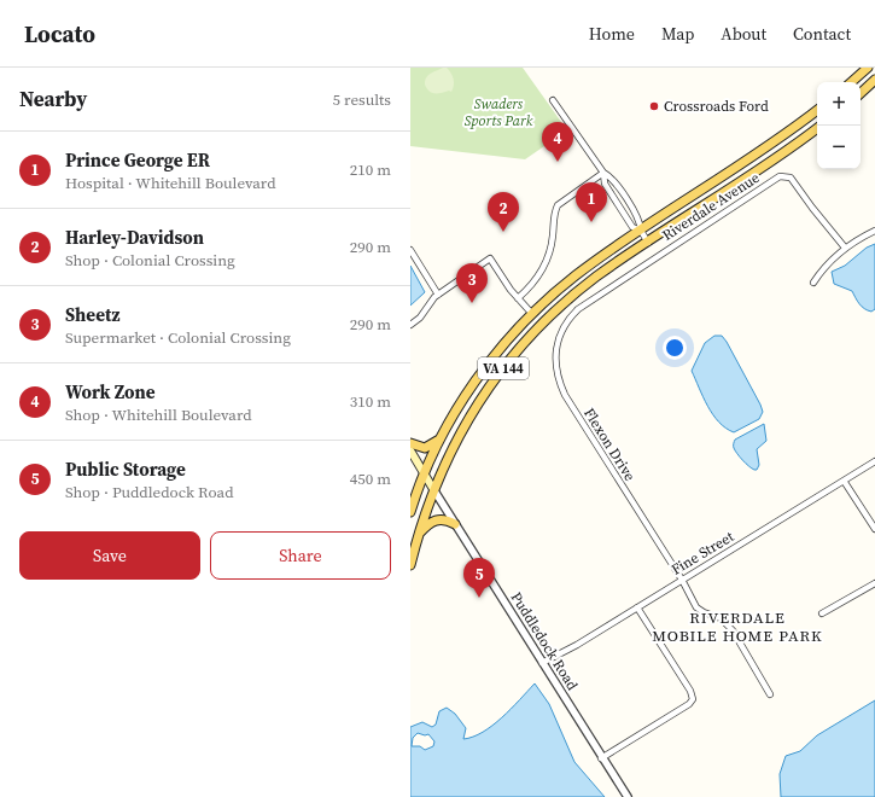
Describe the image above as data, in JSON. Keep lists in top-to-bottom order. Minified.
{"streets":{"main road":["VA 144","Puddledock Road"],"street":["Riverdale Avenue","Flexon Drive","Fine Street"]},"crossings":[["Riverdale Avenue","Flexon Drive"],["VA 144","Puddledock Road"],["Flexon Drive","Fine Street"],["Fine Street","Puddledock Road"]],"districts":["RIVERDALE MOBILE HOME PARK"],"parks":["Swaders Sports Park"],"places":["Crossroads Ford"],"page":{"header":"Locato","nav":["Home","Map","About","Contact"],"heading":["Nearby","5 results"],"map_buttons":["+","−"],"pins":["4","1","2","3","5"],"list":[{"mark":"1","name":"Prince George ER","note":"Hospital · Whitehill Boulevard","value":"210 m"},{"mark":"2","name":"Harley-Davidson","note":"Shop · Colonial Crossing","value":"290 m"},{"mark":"3","name":"Sheetz","note":"Supermarket · Colonial Crossing","value":"290 m"},{"mark":"4","name":"Work Zone","note":"Shop · Whitehill Boulevard","value":"310 m"},{"mark":"5","name":"Public Storage","note":"Shop · Puddledock Road","value":"450 m"}],"buttons":["Save","Share"]}}
